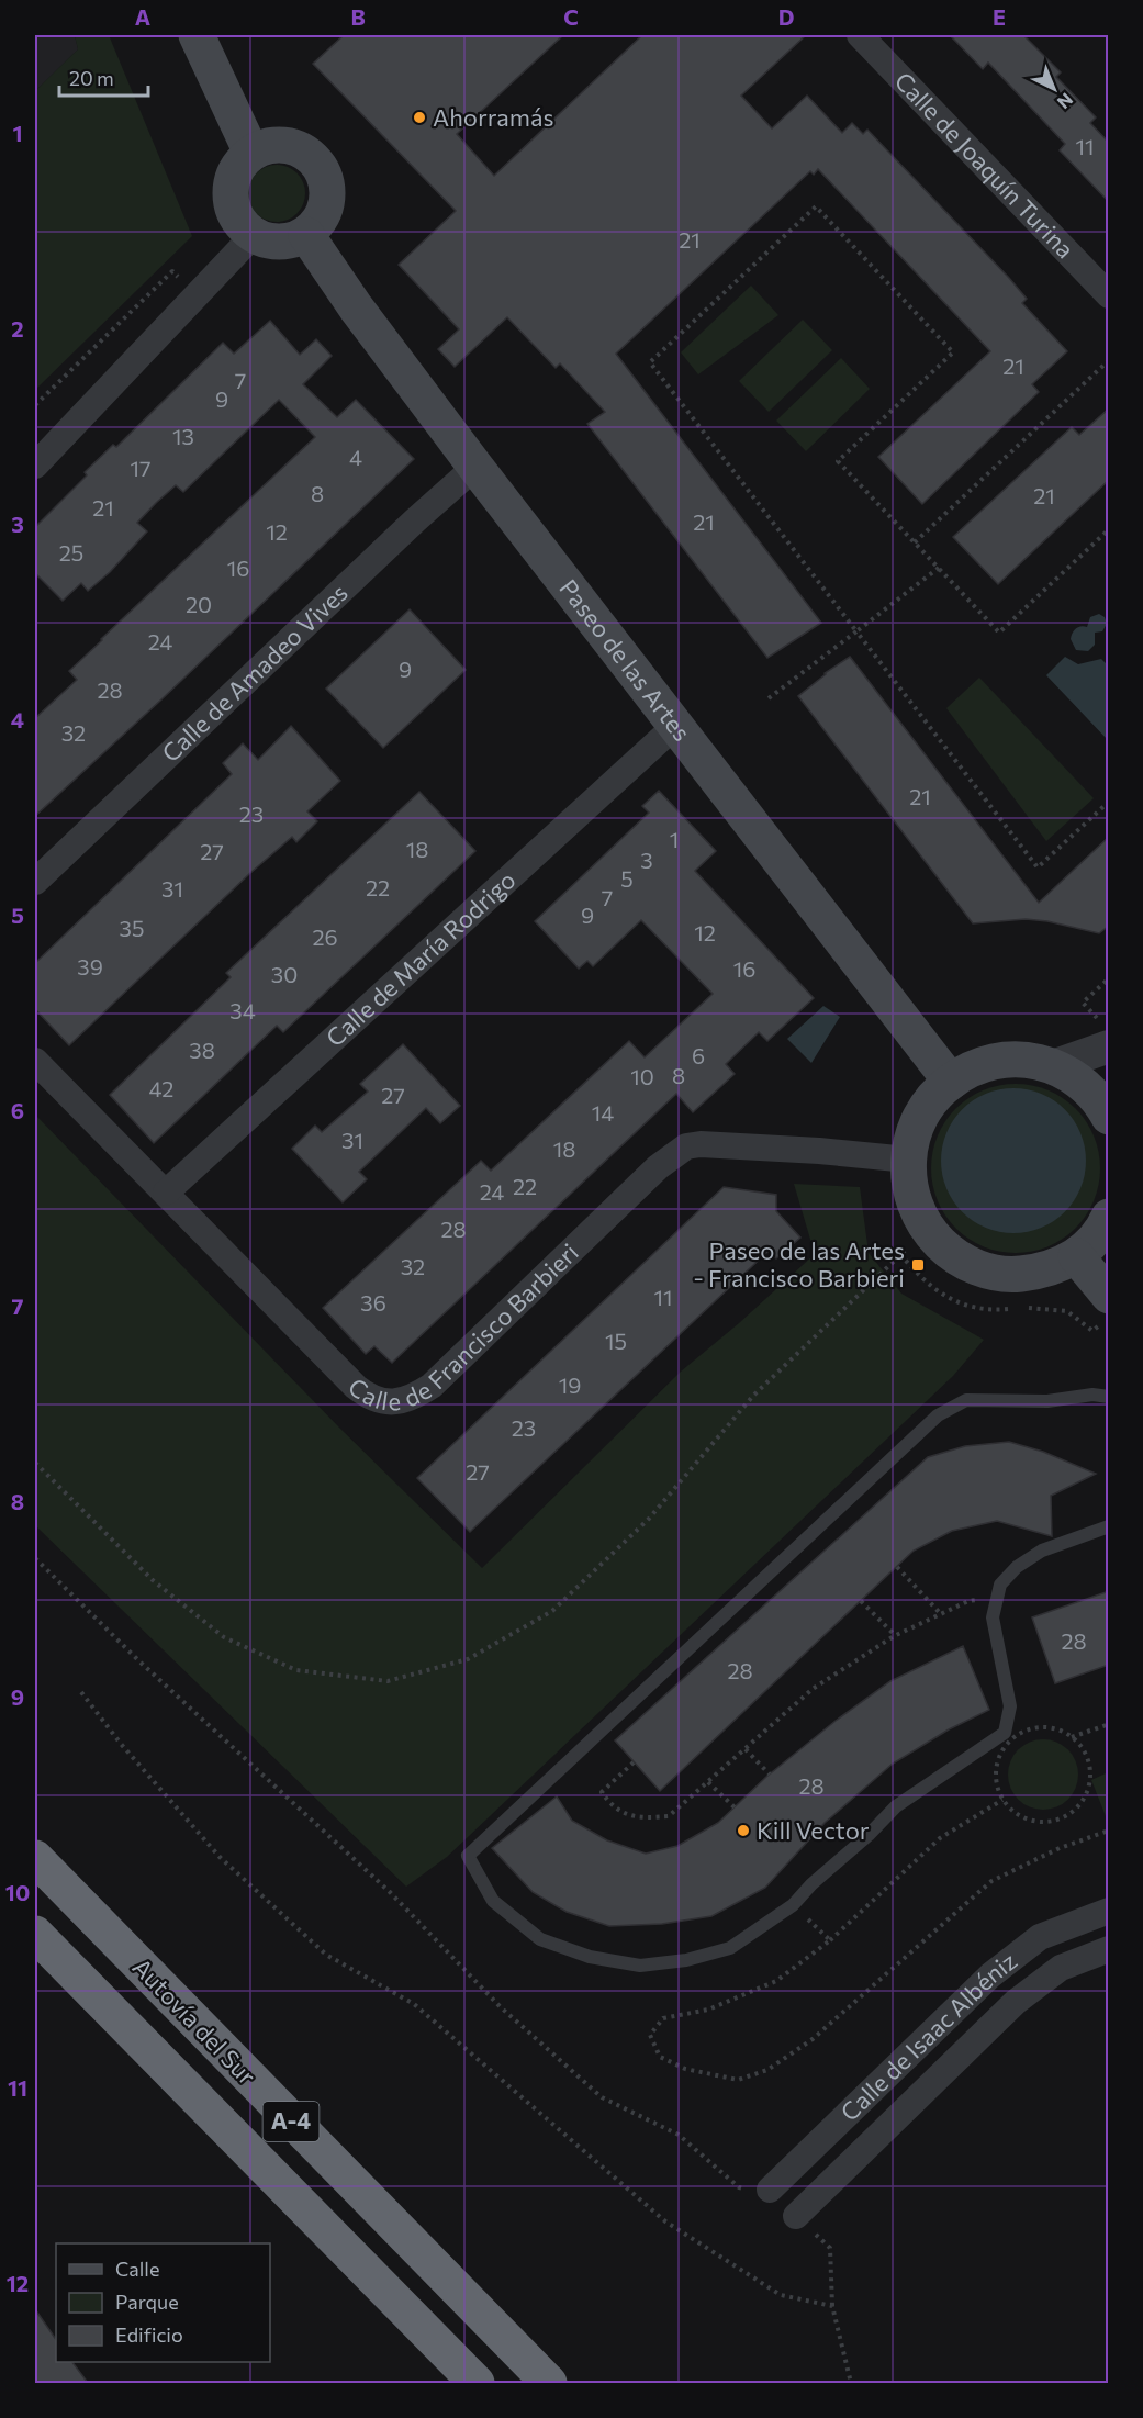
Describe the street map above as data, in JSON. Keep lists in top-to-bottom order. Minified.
{"streets":{"highway":["Autovía del Sur","A-4"],"main road":["Paseo de las Artes"],"street":["Calle de Joaquín Turina","Calle de Amadeo Vives","Calle de María Rodrigo","Calle de Francisco Barbieri","Calle de Isaac Albéniz"]},"crossings":[["Paseo de las Artes","Calle de Amadeo Vives"],["Paseo de las Artes","Calle de María Rodrigo"],["Calle de María Rodrigo","Calle de Francisco Barbieri"]],"places":{"other":["Ahorramás","Kill Vector"],"transit":["Paseo de las Artes - Francisco Barbieri"]},"house_numbers":["11","21","21","7","9","13","4","17","8","21","21","21","12","25","16","20","24","9","28","32","21","23","1","18","27","3","5","22","31","7","9","35","12","26","39","16","30","34","38","6","8","10","42","27","14","31","18","22","24","28","32","11","36","15","19","23","27","28","28","28"],"legend":["Calle","Parque","Edificio"],"scale_bar":"20 m","north":"bottom right","grid":{"columns":["A","B","C","D","E"],"rows":["1","2","3","4","5","6","7","8","9","10","11","12"]}}
